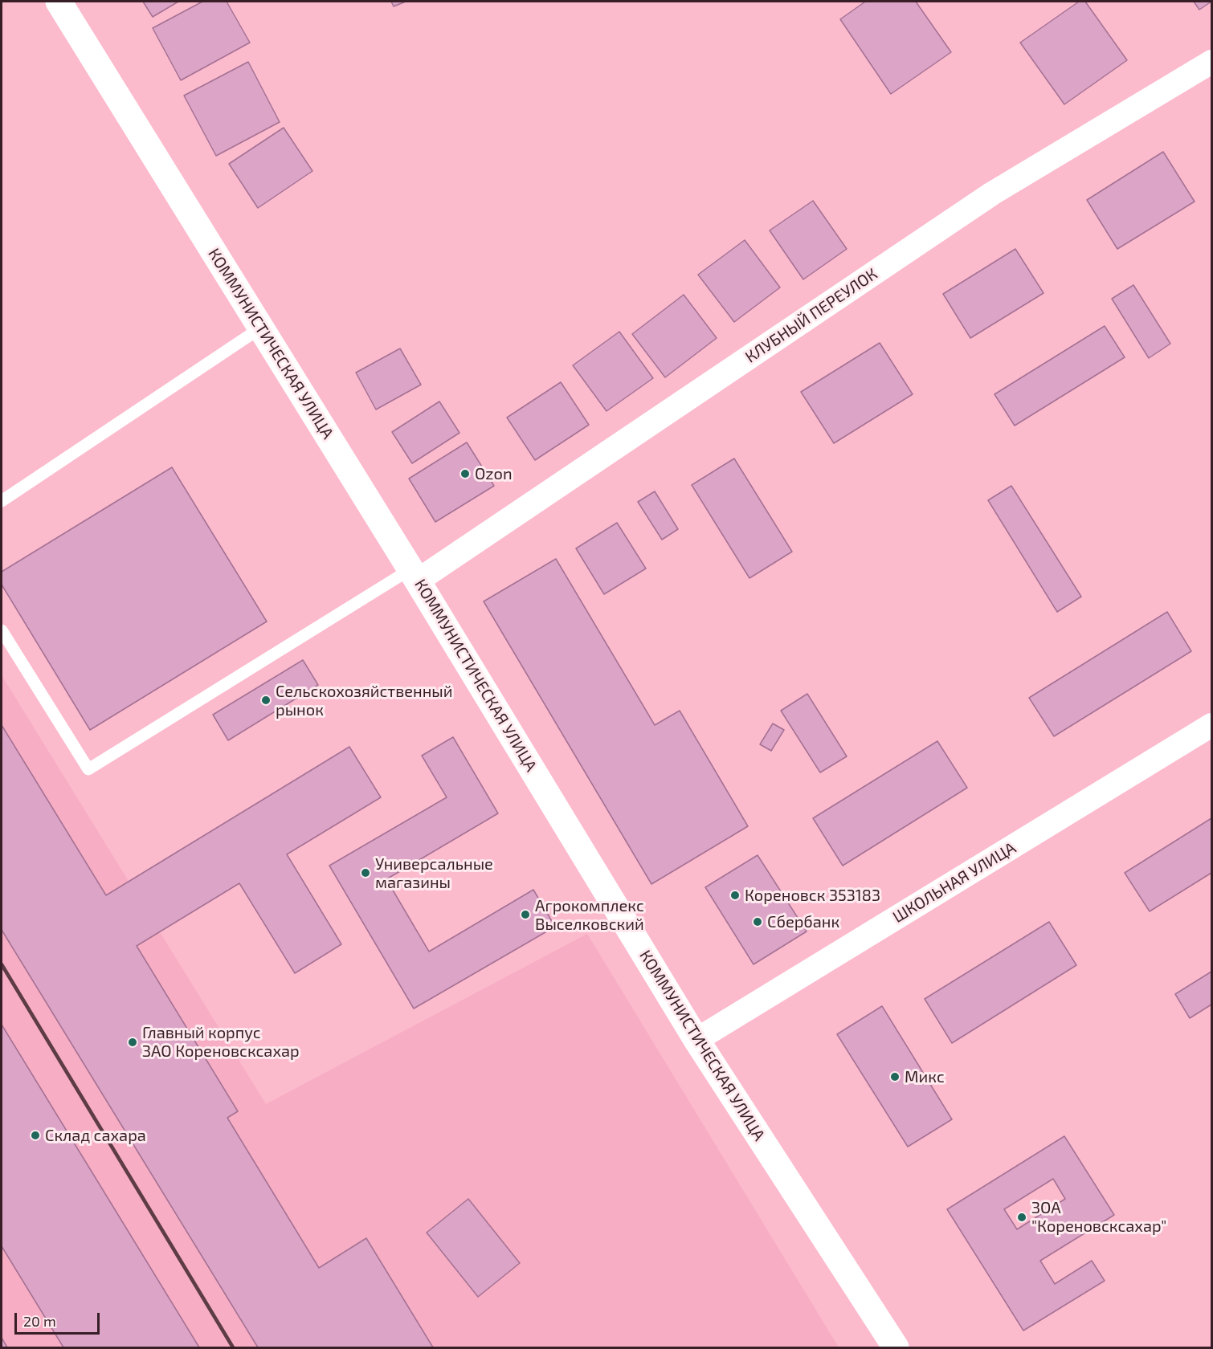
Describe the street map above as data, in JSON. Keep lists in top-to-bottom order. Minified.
{"streets":{"street":["КЛУБНЫЙ ПЕРЕУЛОК","КОММУНИСТИЧЕСКАЯ УЛИЦА","ШКОЛЬНАЯ УЛИЦА"]},"crossings":[["КЛУБНЫЙ ПЕРЕУЛОК","КОММУНИСТИЧЕСКАЯ УЛИЦА"],["КОММУНИСТИЧЕСКАЯ УЛИЦА","ШКОЛЬНАЯ УЛИЦА"]],"places":["Ozon","Сельскохозяйственный рынок","Универсальные магазины","Кореновск 353183","Агрокомплекс Выселковский","Сбербанк","Главный корпус ЗАО Кореновсксахар","Микс","Склад сахара","ЗОА \"Кореновсксахар\""],"scale_bar":"20 m"}
